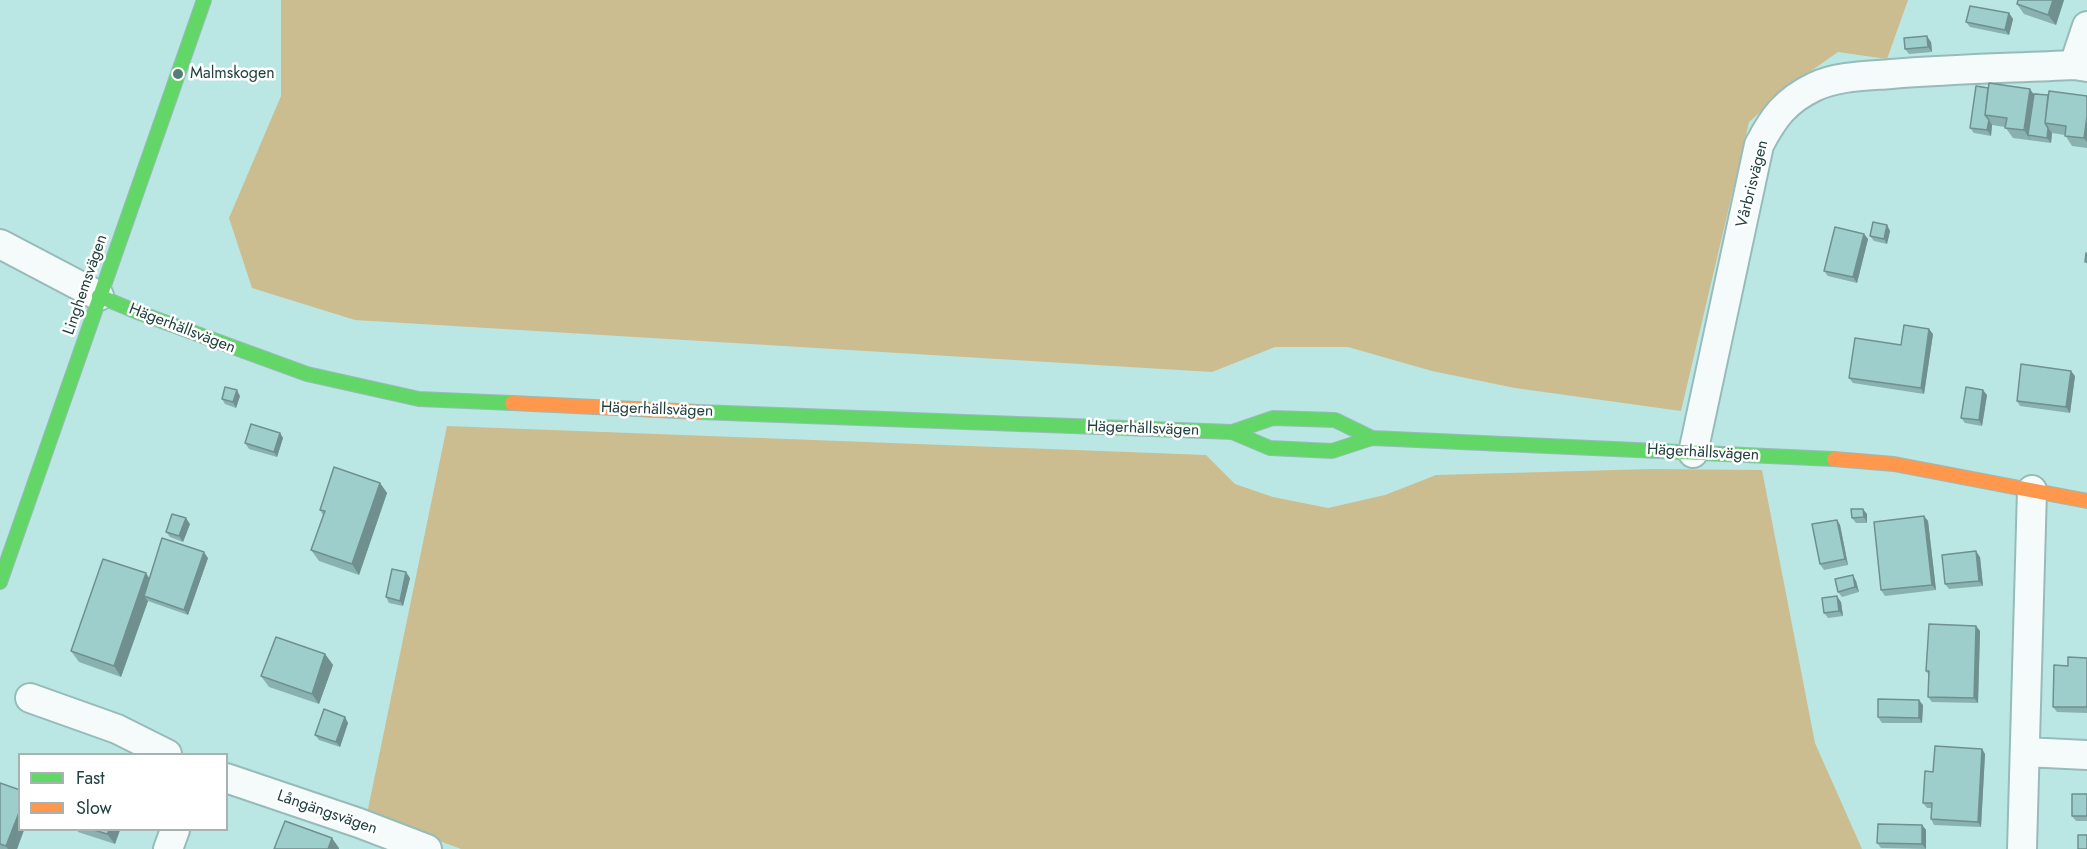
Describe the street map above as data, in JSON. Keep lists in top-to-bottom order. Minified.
{"streets":{"street":["Vårbrisvägen","Linghemsvägen","Hägerhällsvägen","Långängsvägen"]},"crossings":[["Vårbrisvägen","Hägerhällsvägen"],["Linghemsvägen","Hägerhällsvägen"]],"places":["Malmskogen"],"legend":["Fast","Slow"]}
